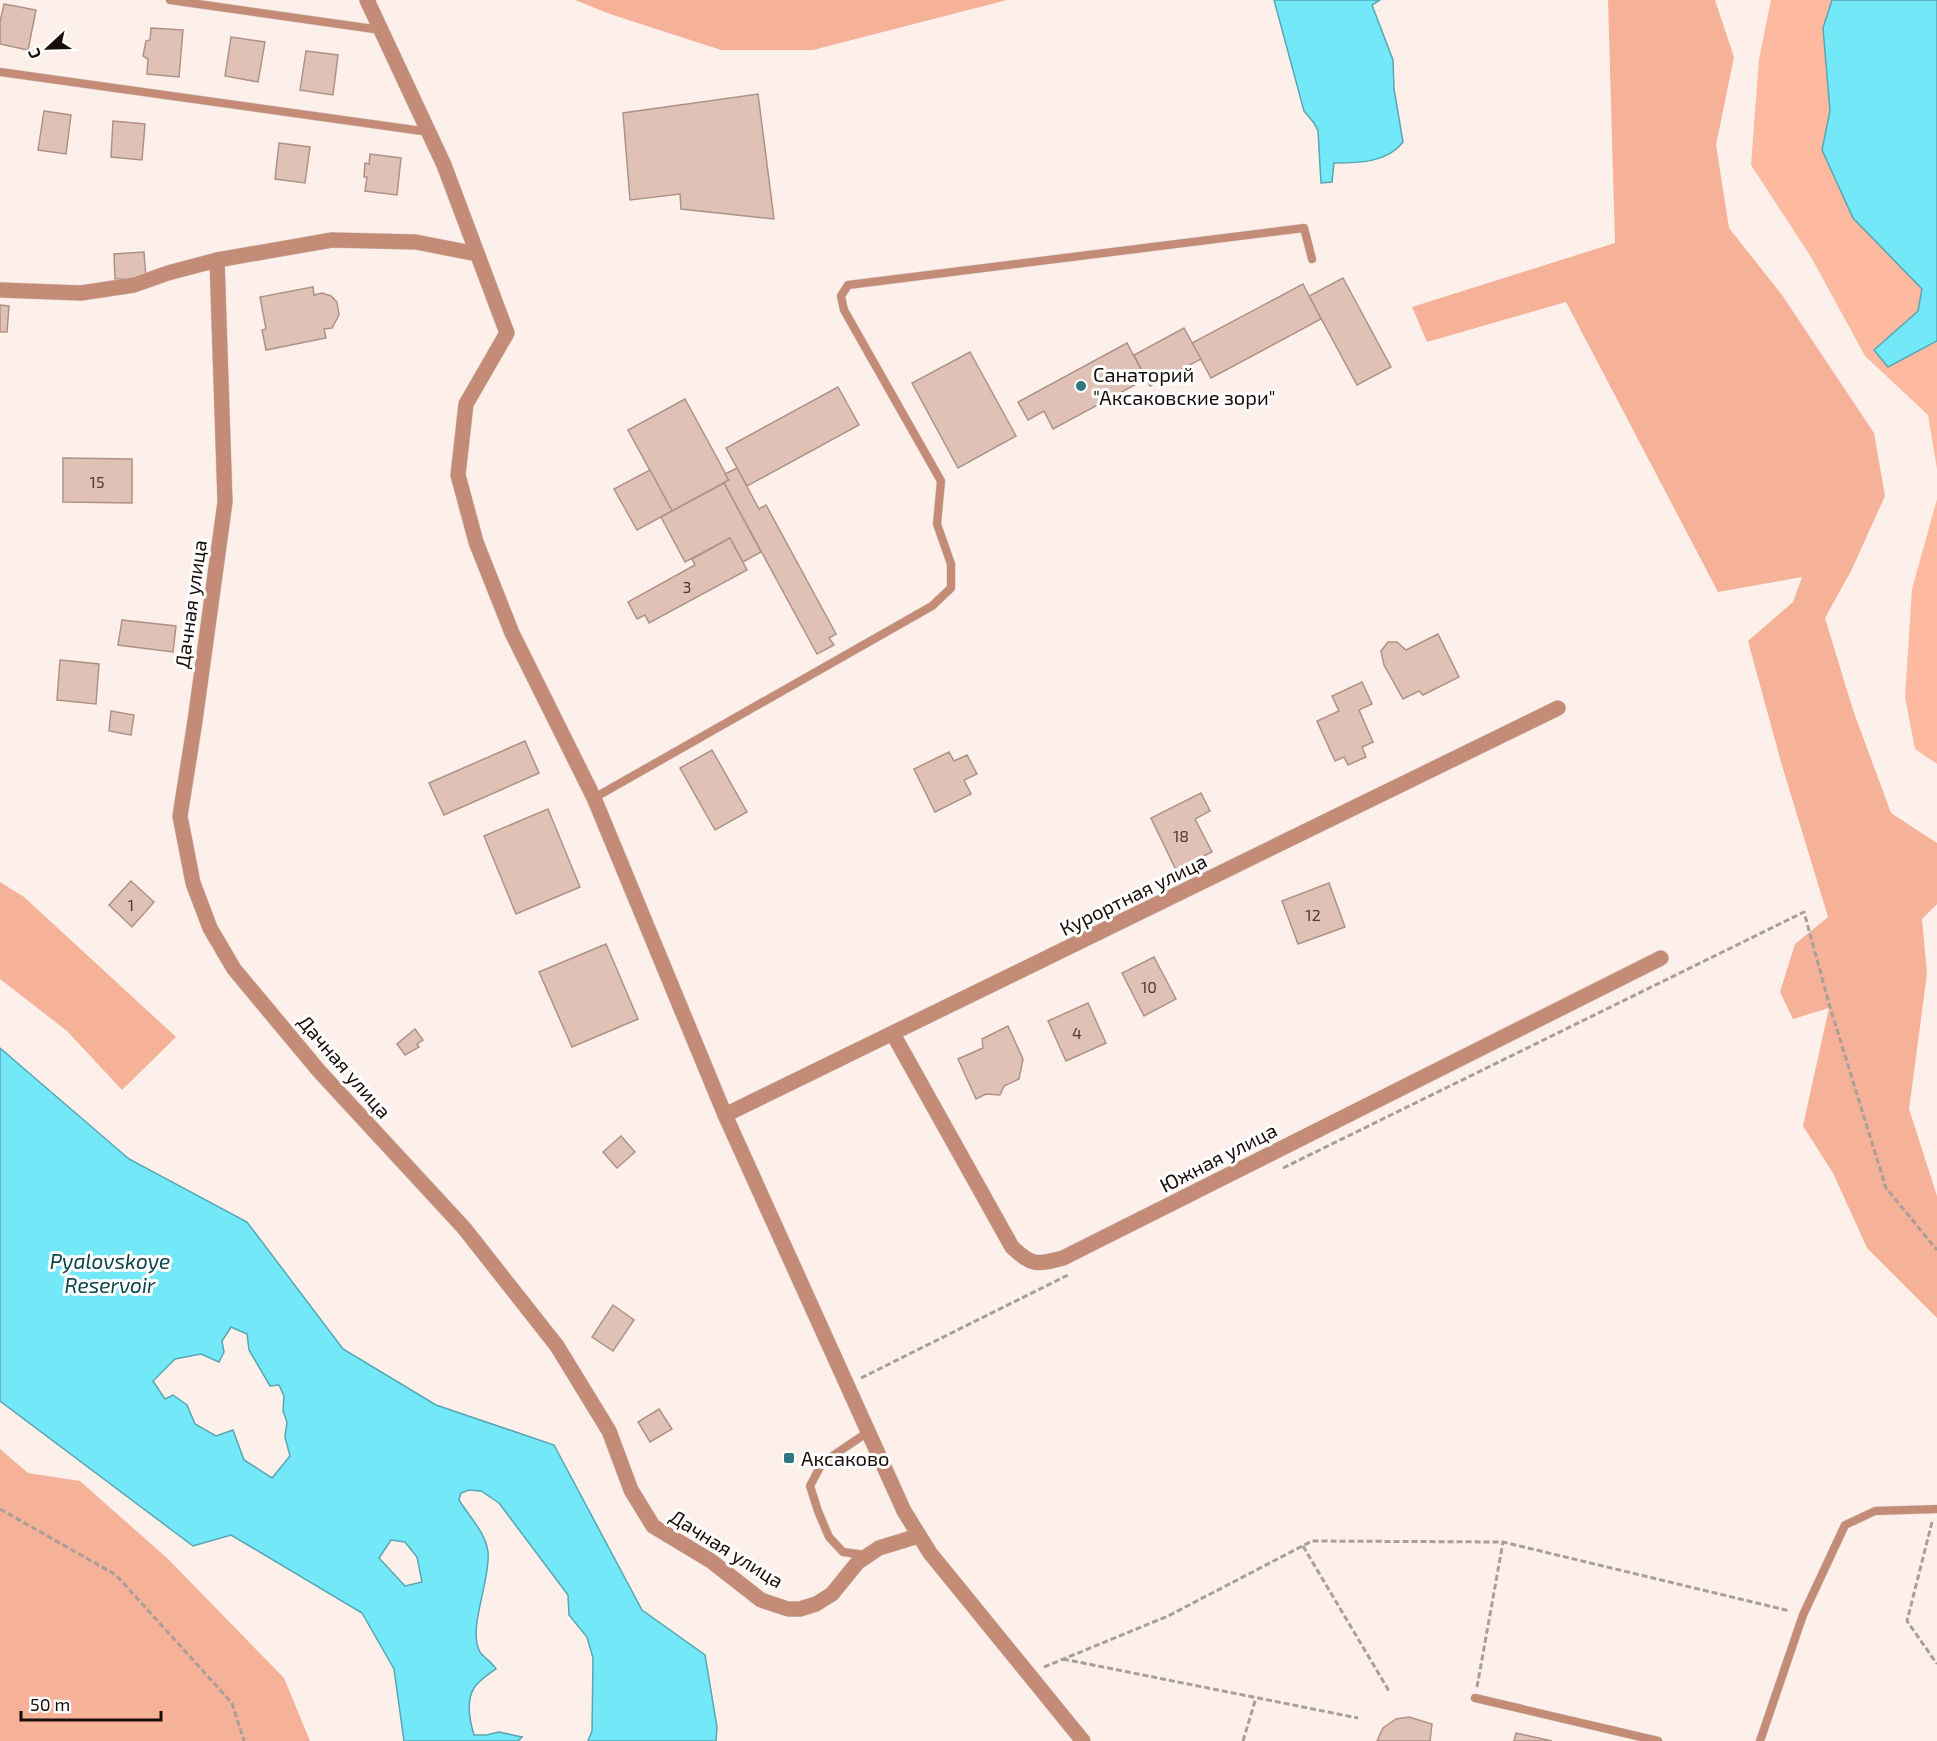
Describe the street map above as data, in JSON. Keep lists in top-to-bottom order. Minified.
{"streets":{"street":["Дачная улица","Курортная улица","Южная улица"]},"crossings":[["Курортная улица","Южная улица"]],"water":["Pyalovskoye Reservoir"],"places":{"other":["Санаторий \"Аксаковские зори\""],"transit":["Аксаково"]},"house_numbers":["15","3","18","1","12","10","4"],"scale_bar":"50 m","north":"left"}
